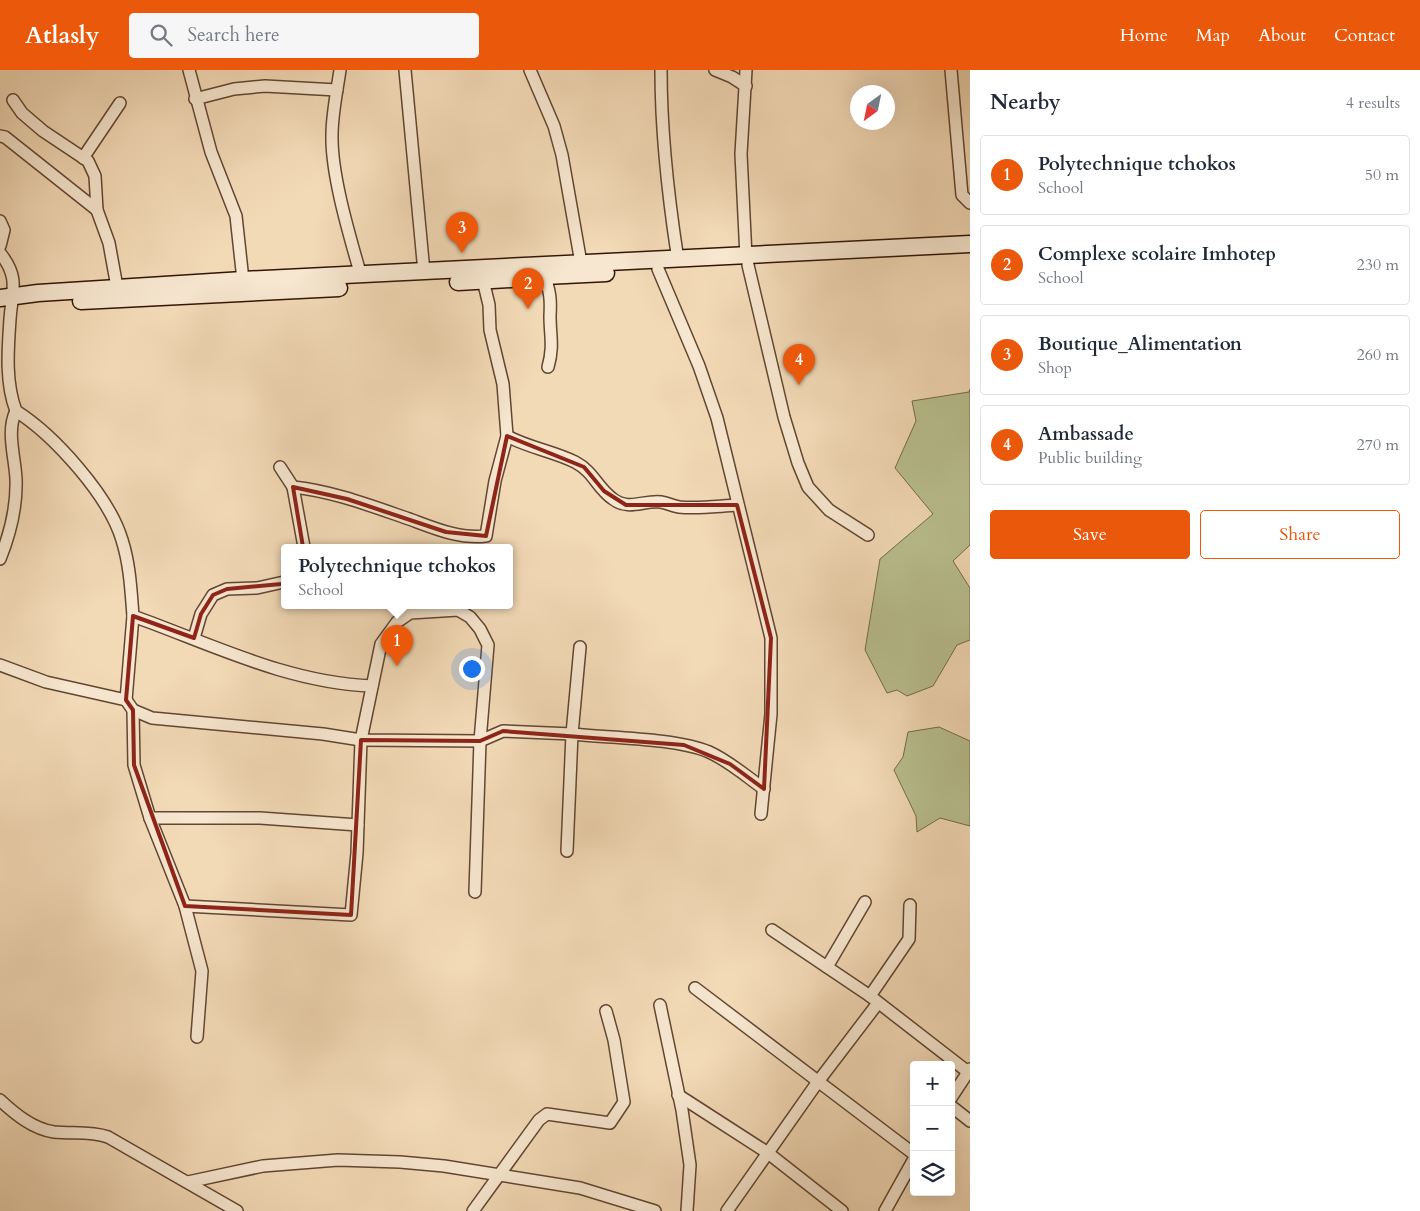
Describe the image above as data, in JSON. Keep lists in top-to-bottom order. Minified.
{"north":"bottom left","page":{"header":"Atlasly","search":"Search here","nav":["Home","Map","About","Contact"],"heading":["Nearby","4 results"],"list":[{"mark":"1","name":"Polytechnique tchokos","note":"School","value":"50 m"},{"mark":"2","name":"Complexe scolaire Imhotep","note":"School","value":"230 m"},{"mark":"3","name":"Boutique_Alimentation","note":"Shop","value":"260 m"},{"mark":"4","name":"Ambassade","note":"Public building","value":"270 m"}],"pins":["3","2","4","1"],"buttons":["Save","Share"],"popup":["Polytechnique tchokos","School"],"map_buttons":["+","−"]}}
